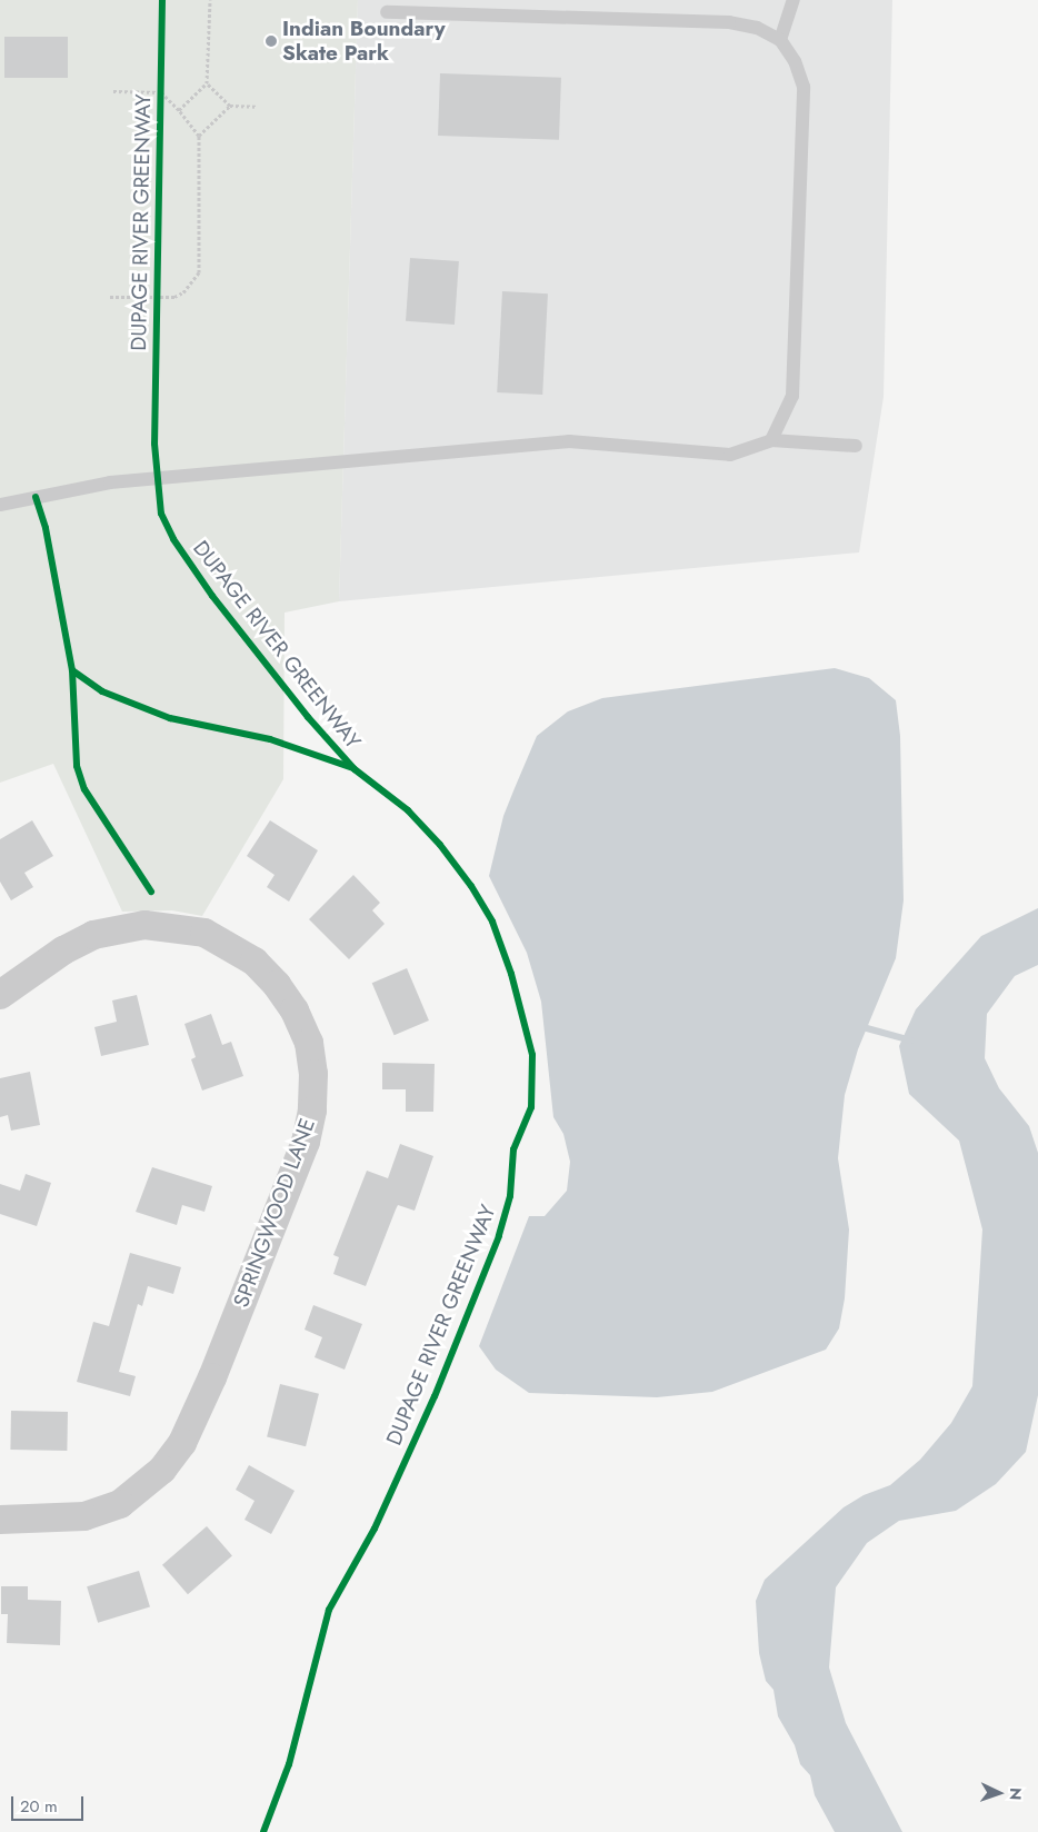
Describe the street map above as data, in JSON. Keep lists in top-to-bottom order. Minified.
{"streets":{"street":["SPRINGWOOD LANE"],"cycle path":["DUPAGE RIVER GREENWAY"]},"places":["Indian Boundary Skate Park"],"scale_bar":"20 m","north":"right"}
